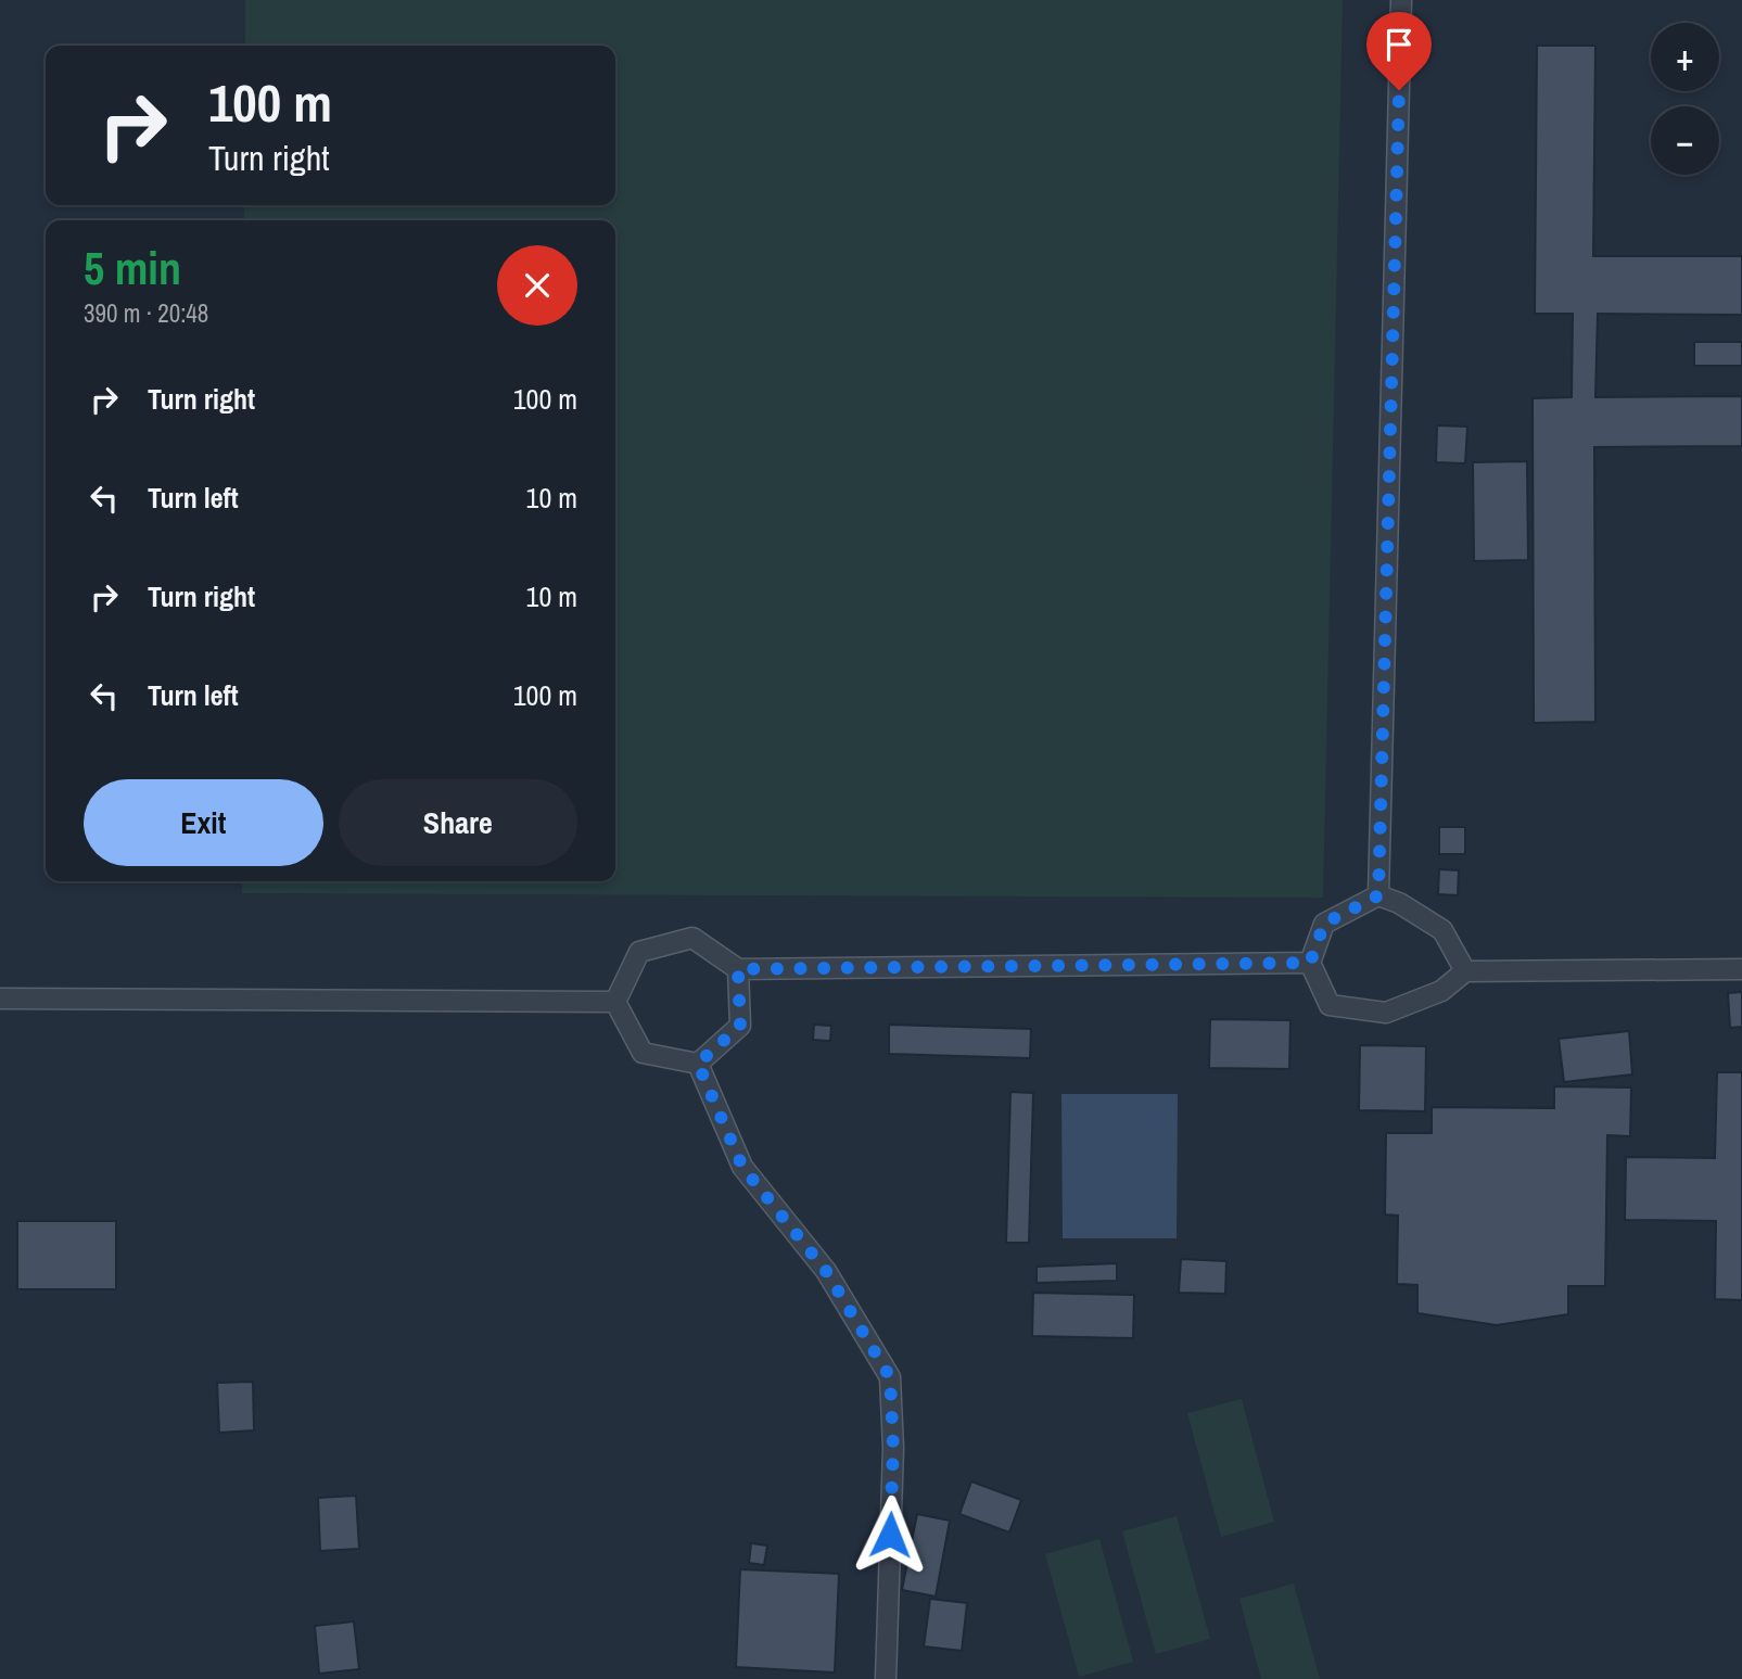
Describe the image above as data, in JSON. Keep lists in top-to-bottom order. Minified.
{"page":{"map_buttons":["+","−"],"turn":["100 m","Turn right"],"heading":["5 min","390 m · 20:48"],"list":[{"name":"Turn right","value":"100 m"},{"name":"Turn left","value":"10 m"},{"name":"Turn right","value":"10 m"},{"name":"Turn left","value":"100 m"}],"buttons":["Exit","Share"]}}
